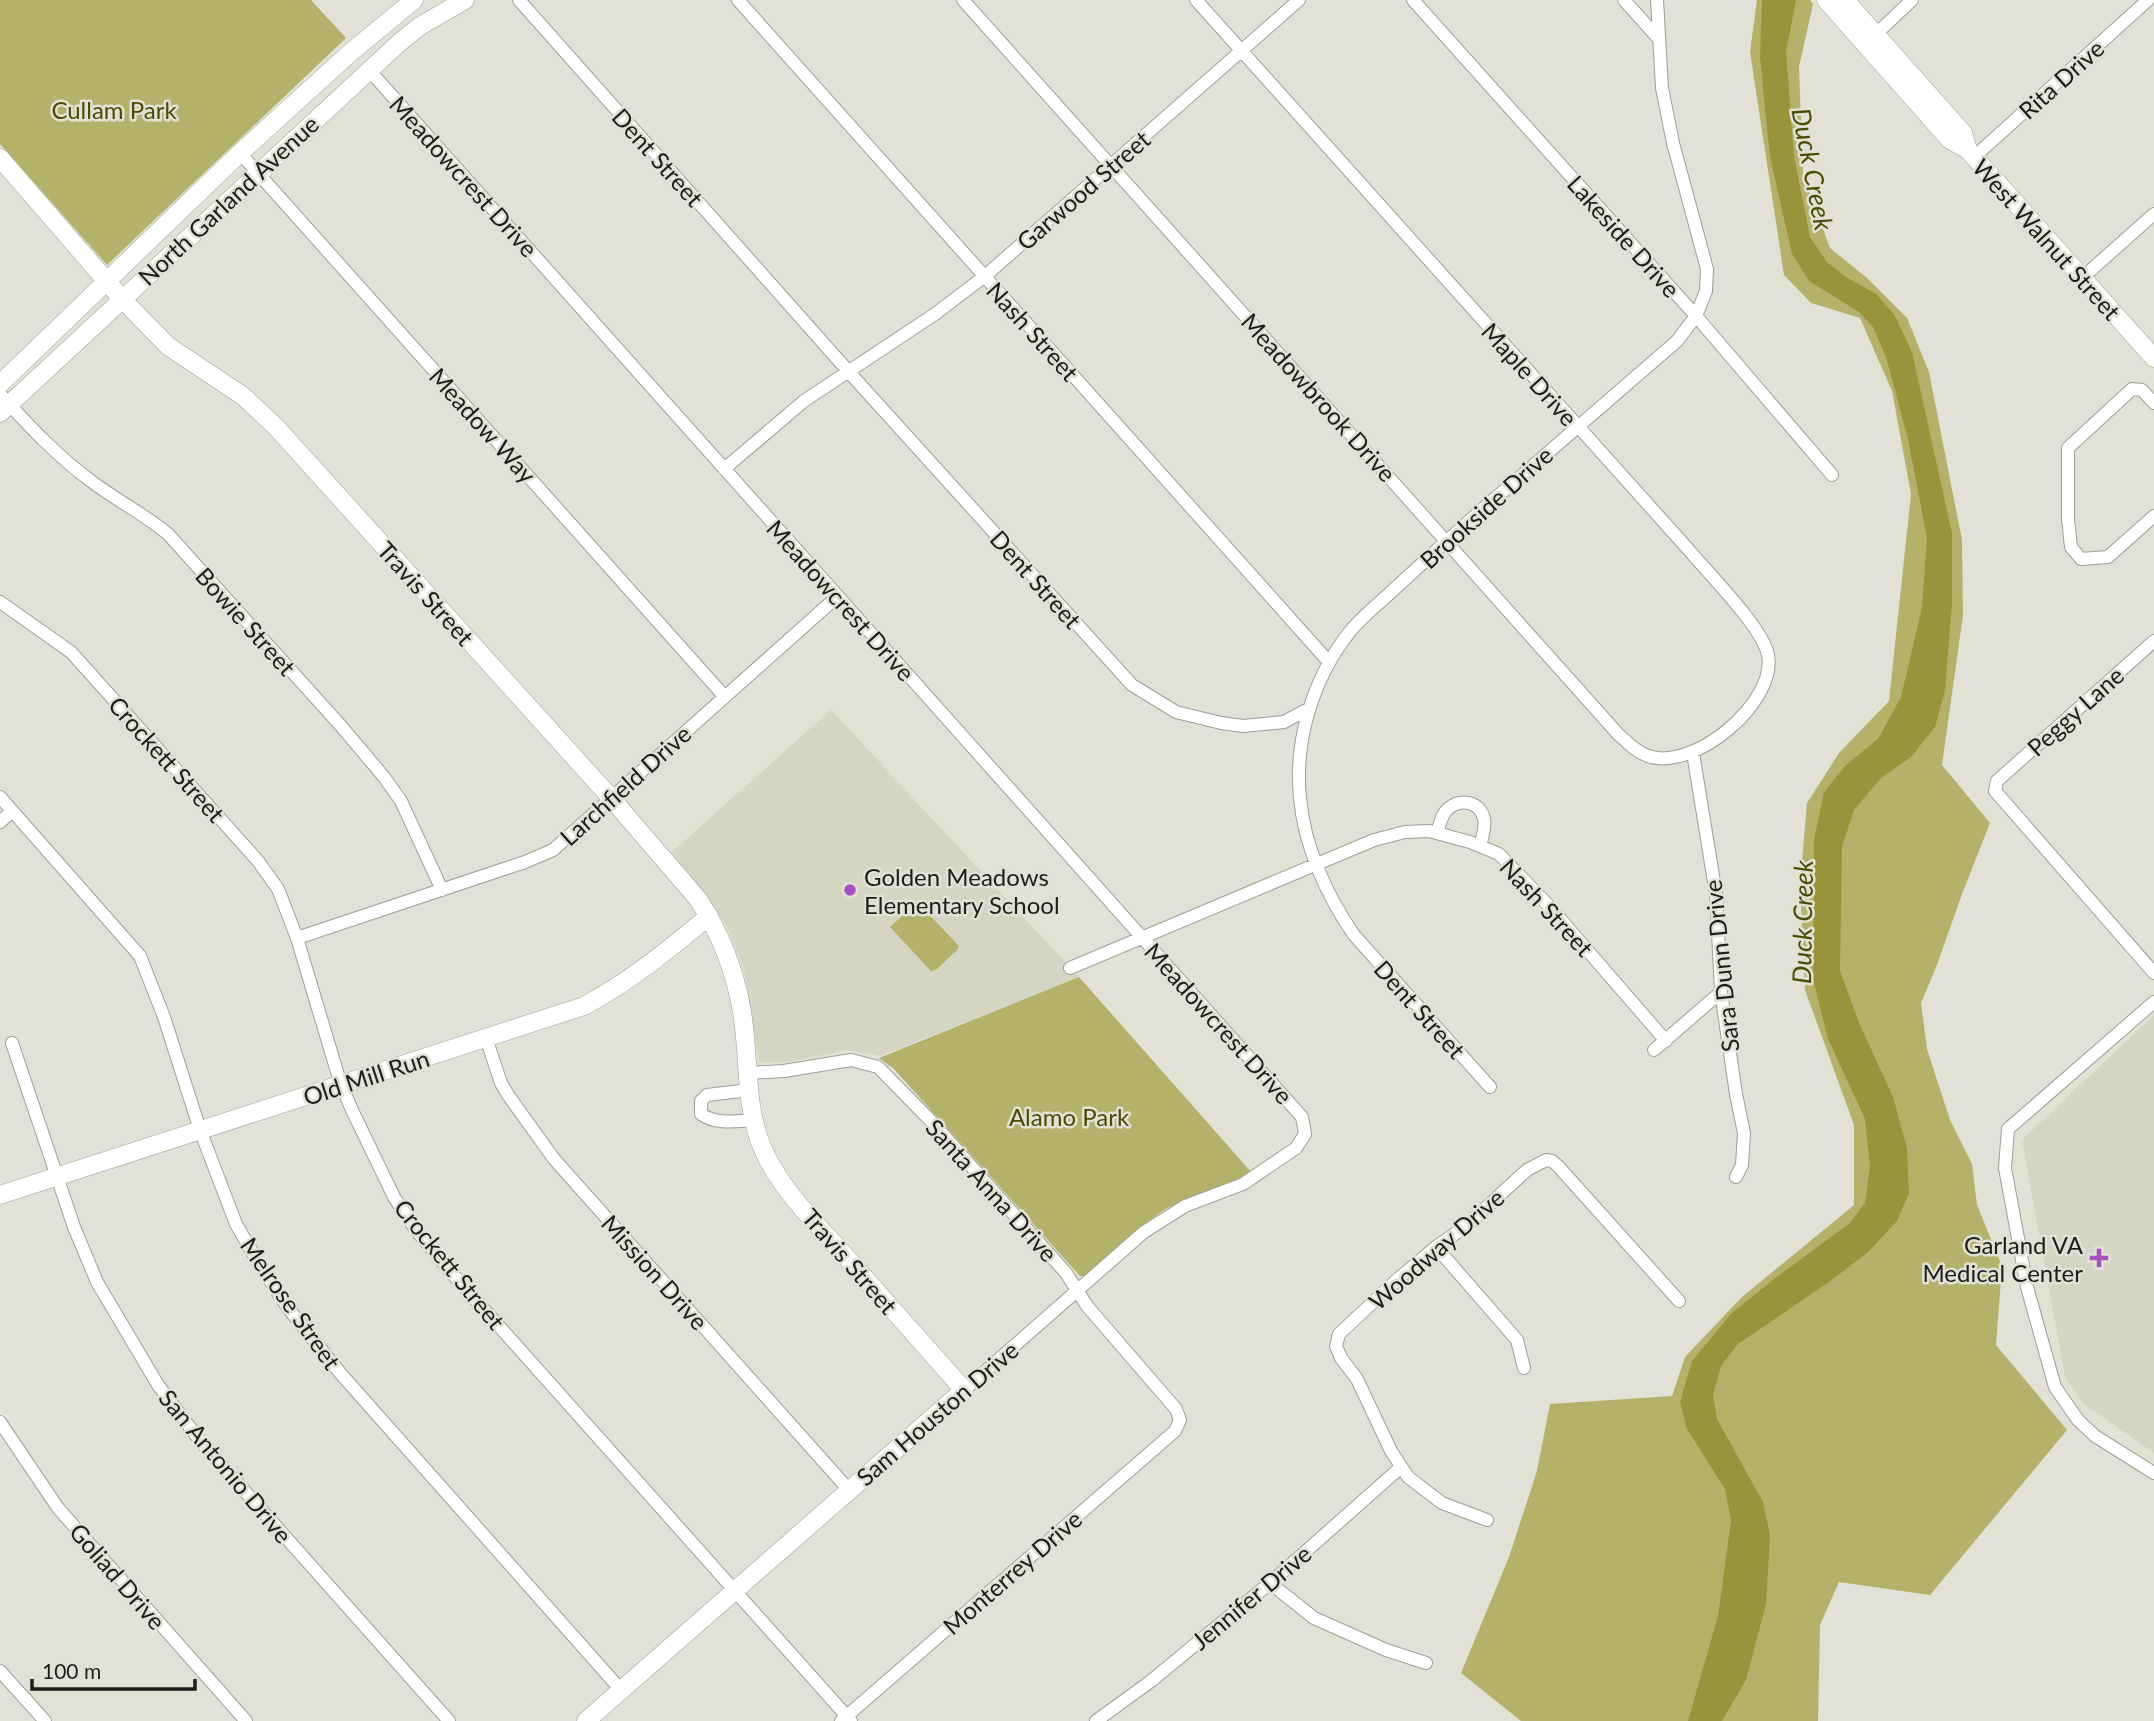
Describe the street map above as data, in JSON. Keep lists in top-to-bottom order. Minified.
{"streets":{"street":["Rita Drive","Dent Street","Meadowcrest Drive","Garwood Street","North Garland Avenue","Lakeside Drive","West Walnut Street","Nash Street","Maple Drive","Meadowbrook Drive","Meadow Way","Brookside Drive","Travis Street","Bowie Street","Peggy Lane","Crockett Street","Larchfield Drive","Sara Dunn Drive","Old Mill Run","Santa Anna Drive","Woodway Drive","Mission Drive","Melrose Street","Sam Houston Drive","San Antonio Drive","Monterrey Drive","Goliad Drive","Jennifer Drive"]},"crossings":[["Rita Drive","West Walnut Street"],["Dent Street","Garwood Street"],["Dent Street","Nash Street"],["Dent Street","Brookside Drive"],["Meadowcrest Drive","Garwood Street"],["Meadowcrest Drive","North Garland Avenue"],["Meadowcrest Drive","Larchfield Drive"],["Meadowcrest Drive","Sam Houston Drive"],["Garwood Street","Nash Street"],["Garwood Street","Maple Drive"],["Garwood Street","Meadowbrook Drive"],["North Garland Avenue","Meadow Way"],["North Garland Avenue","Travis Street"],["North Garland Avenue","Bowie Street"],["Lakeside Drive","Brookside Drive"],["Nash Street","Brookside Drive"],["Maple Drive","Meadowbrook Drive"],["Maple Drive","Brookside Drive"],["Maple Drive","Sara Dunn Drive"],["Meadowbrook Drive","Brookside Drive"],["Meadowbrook Drive","Sara Dunn Drive"],["Meadow Way","Larchfield Drive"],["Travis Street","Larchfield Drive"],["Travis Street","Old Mill Run"],["Travis Street","Santa Anna Drive"],["Travis Street","Sam Houston Drive"],["Bowie Street","Larchfield Drive"],["Crockett Street","Larchfield Drive"],["Crockett Street","Old Mill Run"],["Crockett Street","Sam Houston Drive"],["Crockett Street","Monterrey Drive"],["Old Mill Run","Mission Drive"],["Old Mill Run","Melrose Street"],["Old Mill Run","San Antonio Drive"],["Santa Anna Drive","Sam Houston Drive"],["Santa Anna Drive","Monterrey Drive"],["Woodway Drive","Jennifer Drive"],["Mission Drive","Sam Houston Drive"],["Melrose Street","Sam Houston Drive"]],"water":["Duck Creek"],"parks":["Cullam Park","Alamo Park"],"places":{"other":["Golden Meadows Elementary School"],"health":["Garland VA Medical Center"]},"scale_bar":"100 m"}
